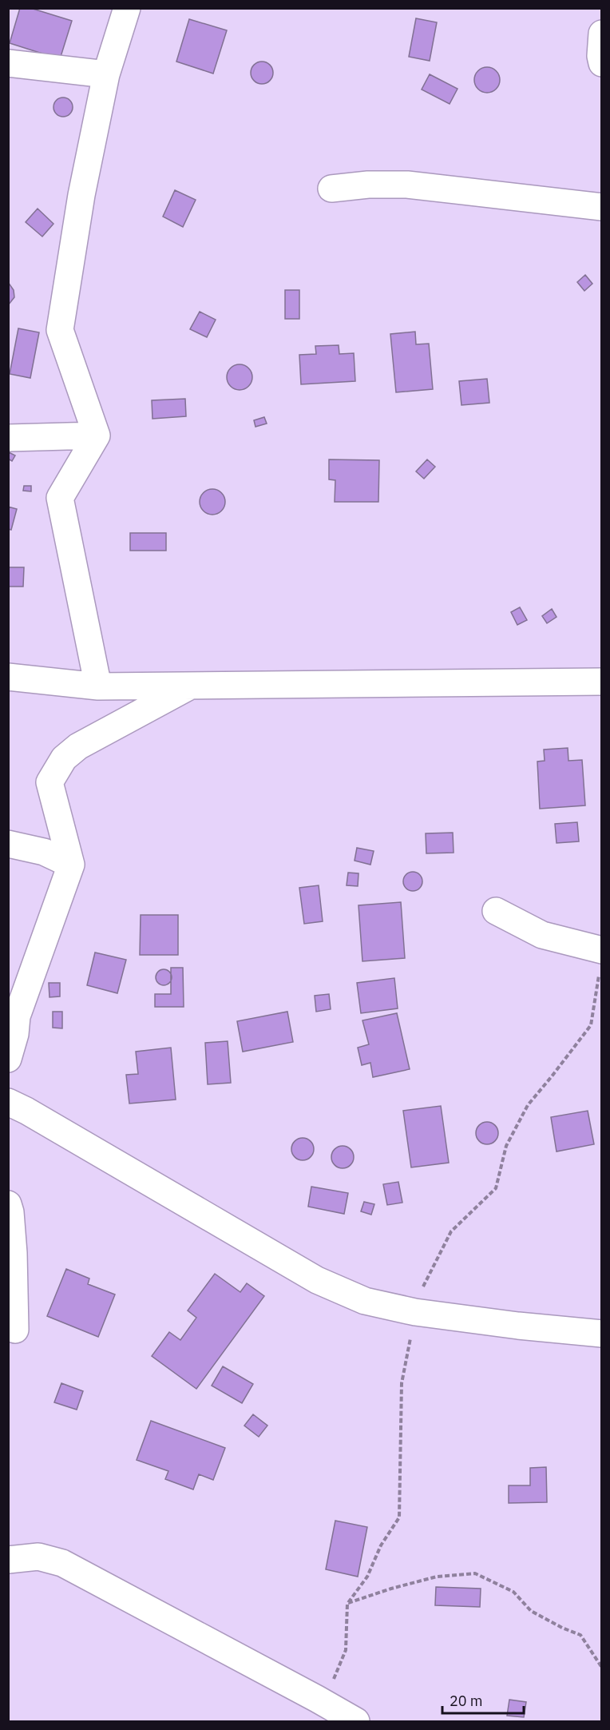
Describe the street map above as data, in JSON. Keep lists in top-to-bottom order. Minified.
{"scale_bar":"20 m"}
